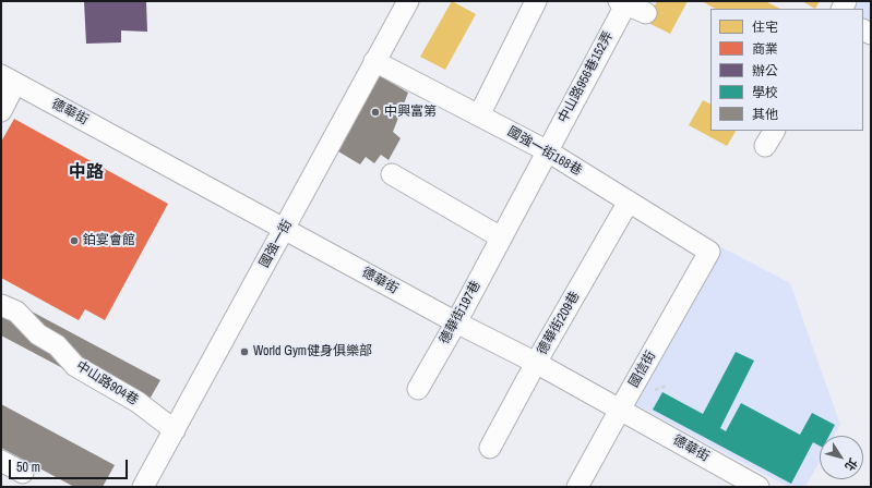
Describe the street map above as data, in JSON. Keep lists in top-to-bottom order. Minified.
{"streets":{"street":["中山路956巷152弄","德華街","國強一街168巷","國強一街","德華街197巷","德華街209巷","國信街","中山路904巷"]},"crossings":[["中山路956巷152弄","國強一街168巷"],["中山路956巷152弄","德華街197巷"],["德華街","國強一街"],["德華街","德華街197巷"],["德華街","德華街209巷"],["德華街","國信街"],["國強一街168巷","國強一街"],["國強一街168巷","德華街197巷"],["國強一街168巷","德華街209巷"],["國強一街168巷","國信街"],["國強一街","中山路904巷"]],"districts":["中路"],"places":["中興富第","鉑宴會館","World Gym健身俱樂部"],"legend":["住宅","商業","辦公","學校","其他"],"scale_bar":"50 m","north":"bottom right"}
